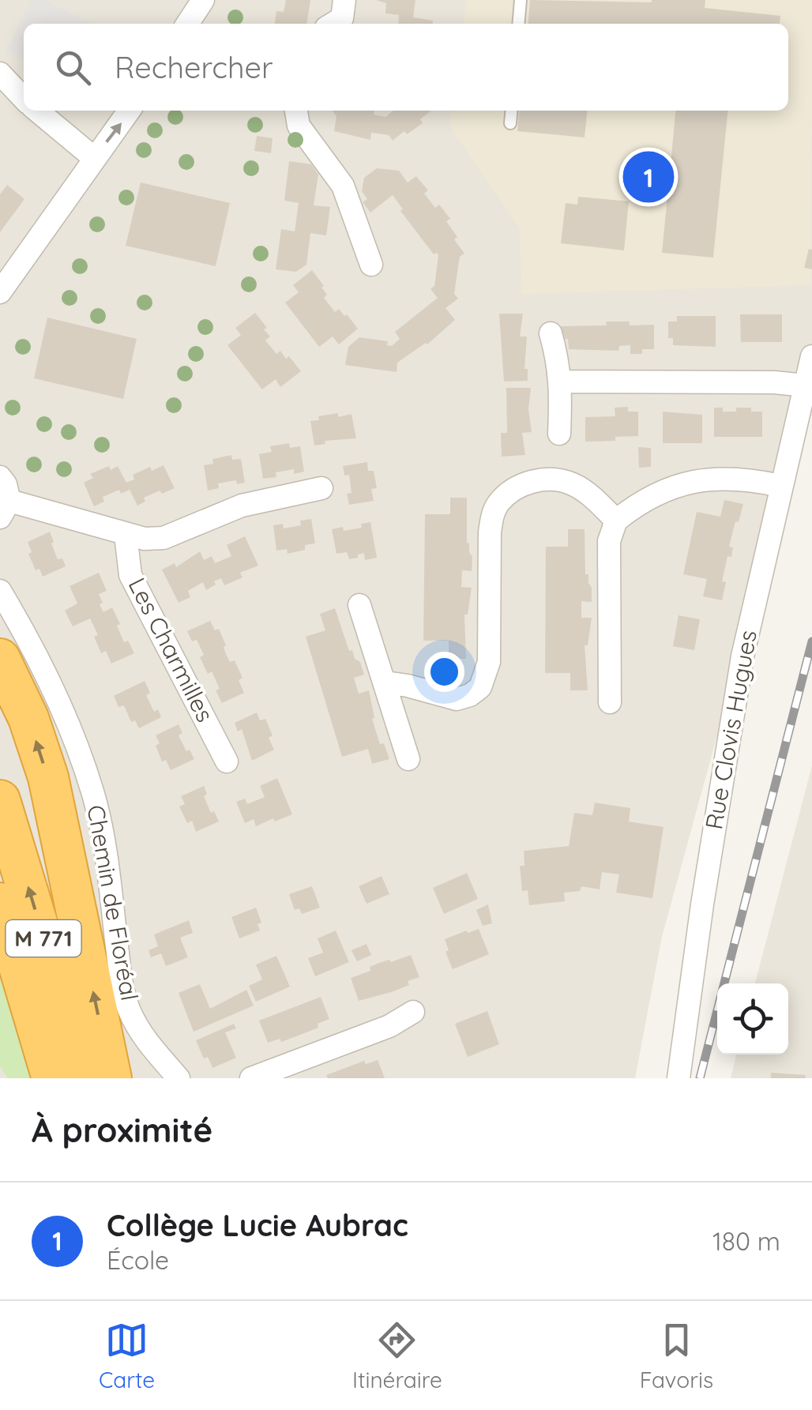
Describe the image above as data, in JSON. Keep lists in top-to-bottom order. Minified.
{"streets":{"highway":["M 771"],"street":["Les Charmilles","Rue Clovis Hugues","Chemin de Floréal"]},"page":{"search":"Rechercher","pins":"1","heading":"À proximité","list":[{"mark":"1","name":"Collège Lucie Aubrac","note":"École","value":"180 m"}],"nav":["Carte","Itinéraire","Favoris"]}}
